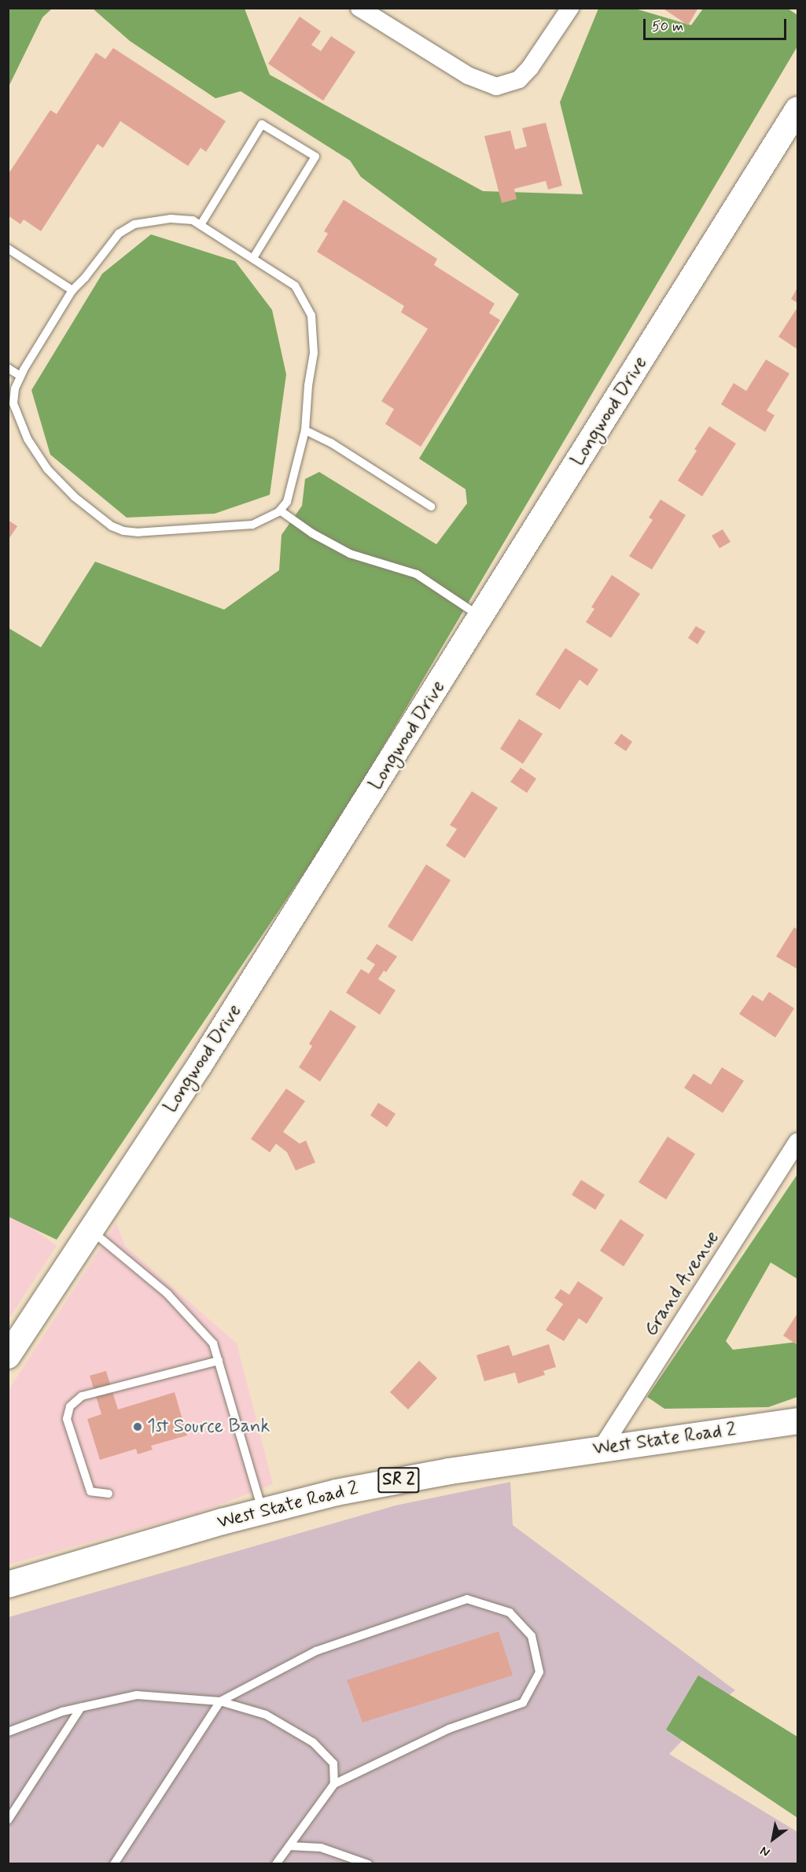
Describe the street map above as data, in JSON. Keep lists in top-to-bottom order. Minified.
{"streets":{"main road":["Longwood Drive","West State Road 2","SR 2"],"street":["Grand Avenue"]},"crossings":[["Grand Avenue","West State Road 2"]],"places":["1st Source Bank"],"scale_bar":"50 m","north":"bottom left"}
